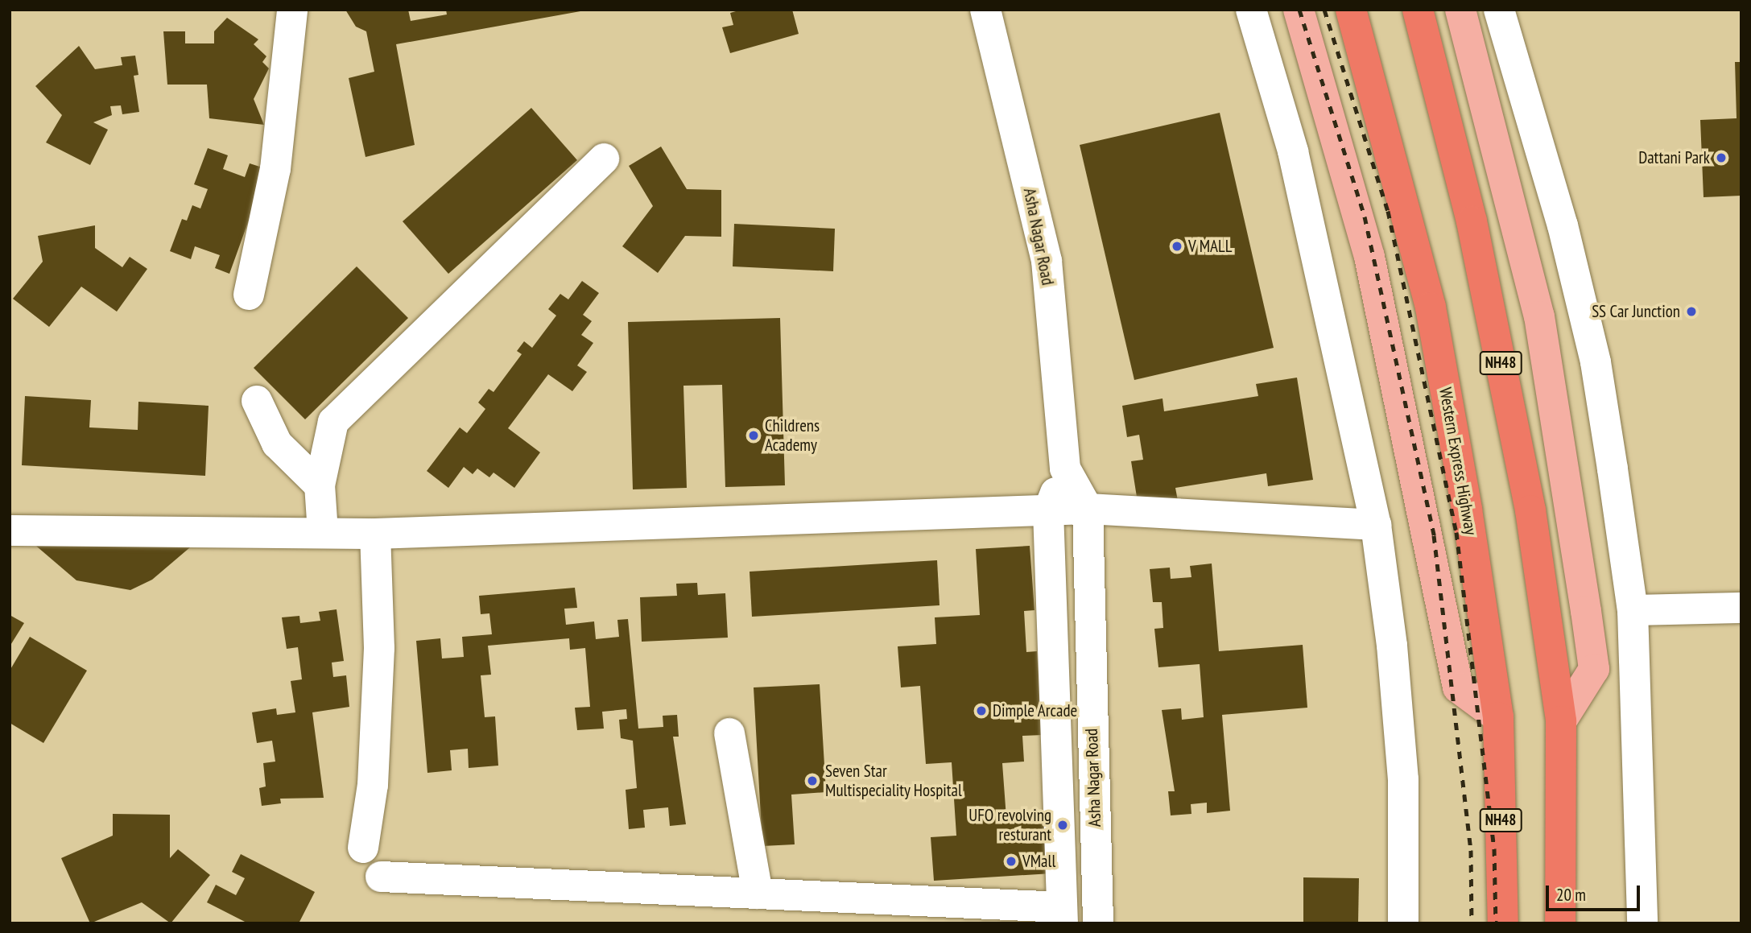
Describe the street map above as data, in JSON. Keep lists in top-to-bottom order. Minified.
{"streets":{"highway":["NH48","Western Express Highway"],"street":["Asha Nagar Road"]},"places":["Dattani Park","V MALL","SS Car Junction","Childrens Academy","Dimple Arcade","Seven Star Multispeciality Hospital","UFO revolving resturant","VMall"],"scale_bar":"20 m"}
